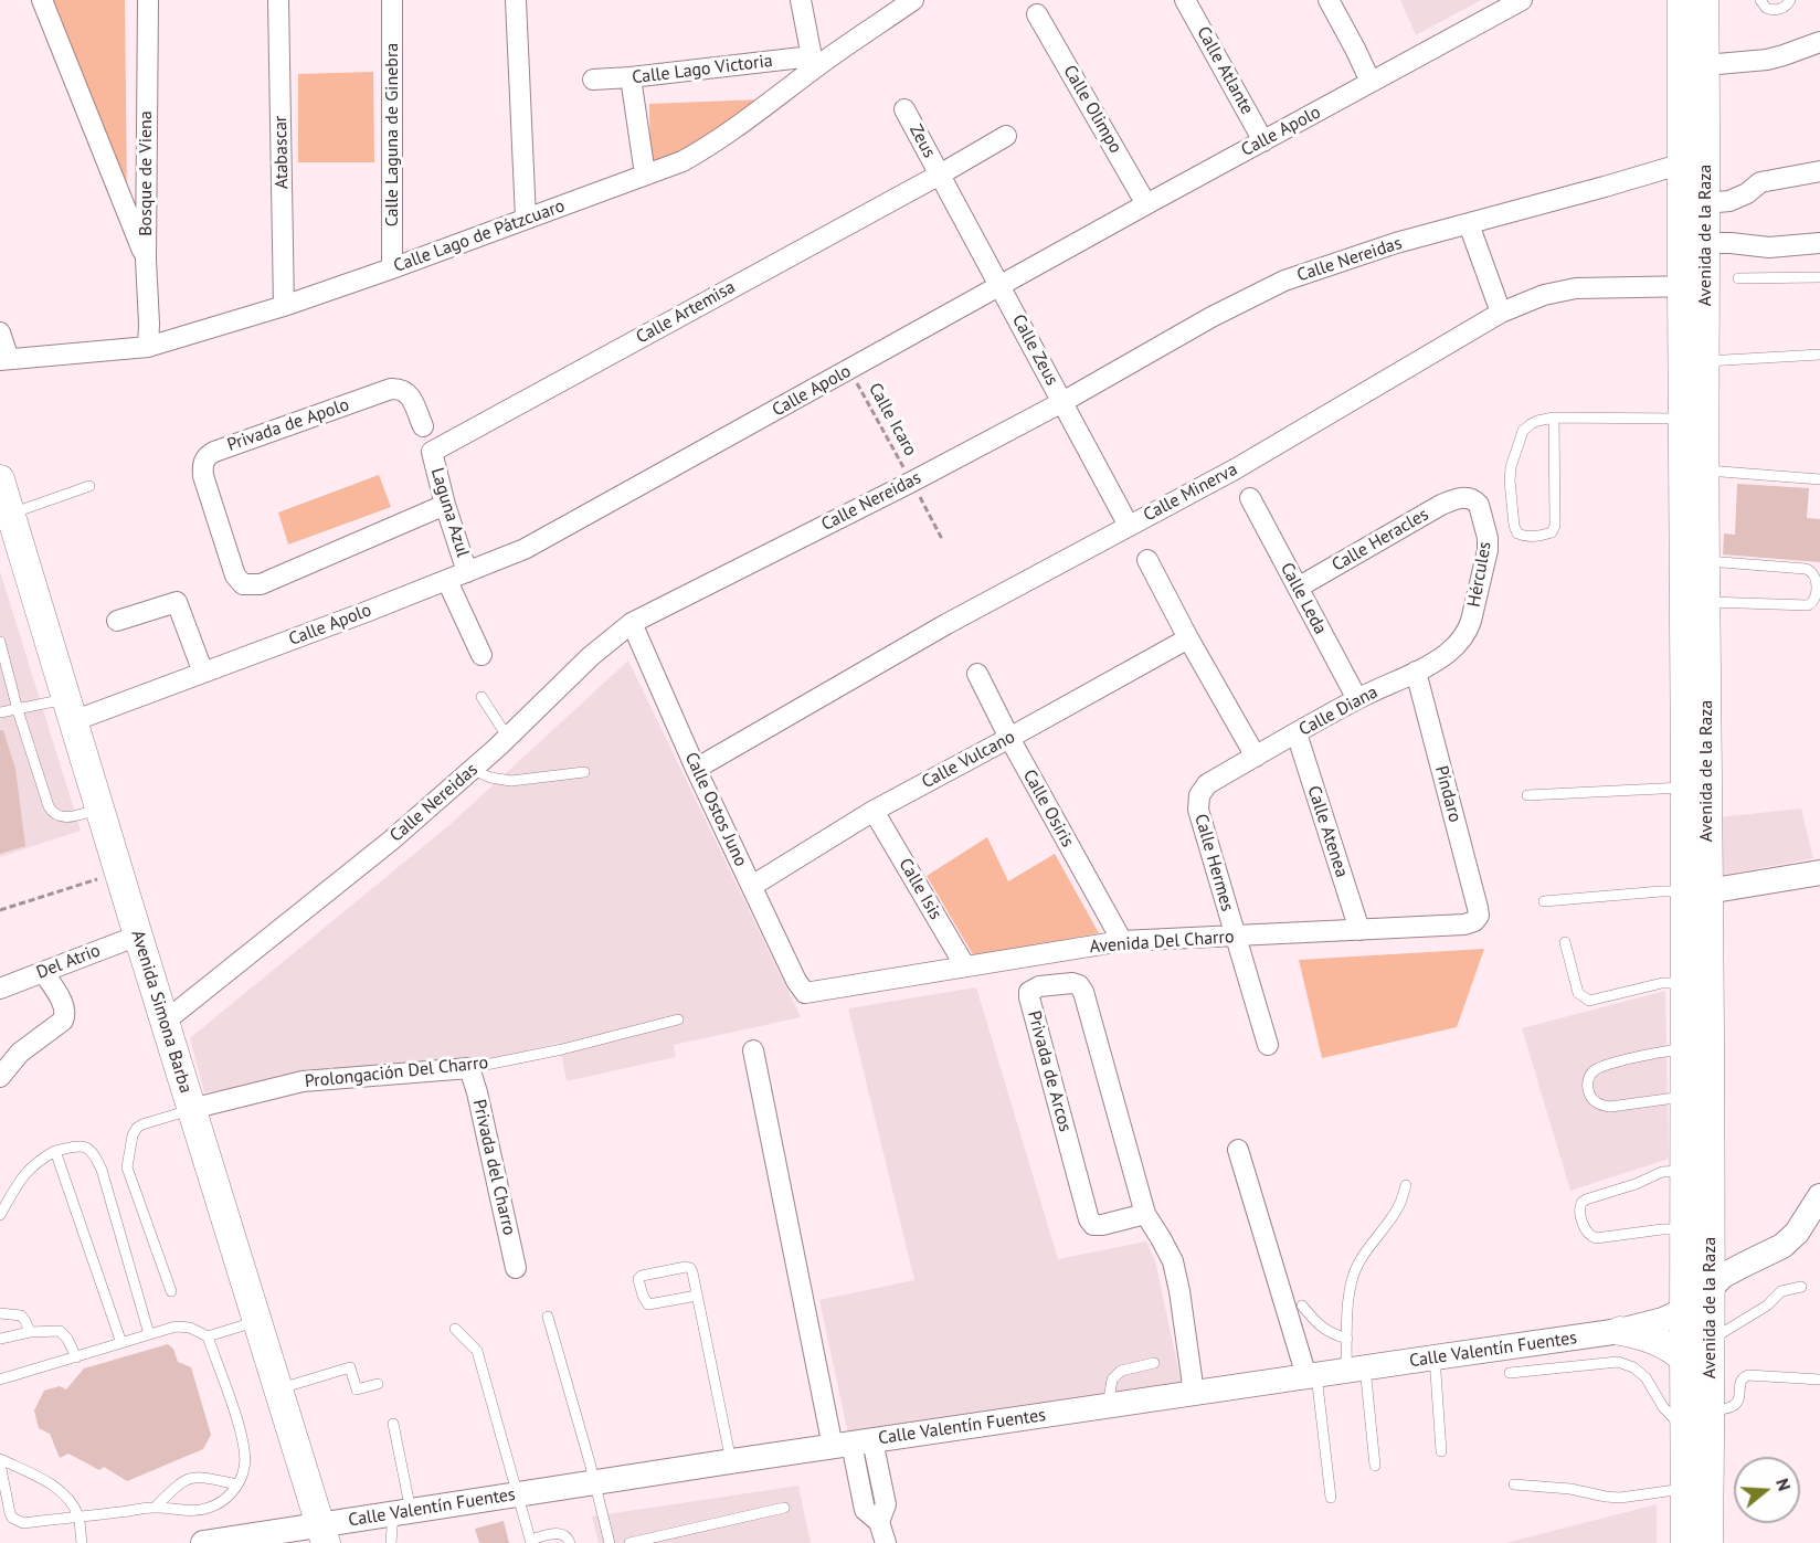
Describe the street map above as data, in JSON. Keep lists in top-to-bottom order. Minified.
{"streets":{"main road":["Avenida de la Raza","Avenida Simona Barba"],"street":["Calle Lago Victoria","Calle Atlante","Calle Olimpo","Calle Apolo","Calle Laguna de Ginebra","Zeus","Atabascar","Bosque de Viena","Calle Lago de Pátzcuaro","Calle Nereidas","Calle Artemisa","Calle Zeus","Privada de Apolo","Calle Minerva","Laguna Azul","Calle Heracles","Hércules","Calle Leda","Calle Diana","Calle Vulcano","Píndaro","Calle Osiris","Calle Ostos Juno","Calle Atenea","Calle Hermes","Calle Isis","Avenida Del Charro","Del Atrio","Privada de Arcos","Prolongación Del Charro","Privada del Charro","Calle Valentín Fuentes"],"path":["Calle Icaro"]},"crossings":[["Calle Lago Victoria","Calle Lago de Pátzcuaro"],["Calle Atlante","Calle Apolo"],["Calle Olimpo","Calle Apolo"],["Calle Apolo","Calle Zeus"],["Calle Apolo","Calle Icaro"],["Calle Apolo","Laguna Azul"],["Calle Apolo","Avenida Simona Barba"],["Calle Laguna de Ginebra","Calle Lago de Pátzcuaro"],["Zeus","Calle Artemisa"],["Zeus","Calle Zeus"],["Atabascar","Calle Lago de Pátzcuaro"],["Bosque de Viena","Calle Lago de Pátzcuaro"],["Avenida de la Raza","Calle Nereidas"],["Avenida de la Raza","Calle Minerva"],["Avenida de la Raza","Calle Valentín Fuentes"],["Calle Nereidas","Calle Zeus"],["Calle Nereidas","Calle Icaro"],["Calle Nereidas","Calle Ostos Juno"],["Calle Nereidas","Avenida Simona Barba"],["Calle Artemisa","Calle Zeus"],["Calle Artemisa","Laguna Azul"],["Calle Zeus","Calle Minerva"],["Privada de Apolo","Laguna Azul"],["Calle Minerva","Calle Ostos Juno"],["Calle Heracles","Hércules"],["Calle Heracles","Calle Leda"],["Hércules","Calle Diana"],["Calle Leda","Calle Diana"],["Calle Diana","Píndaro"],["Calle Diana","Calle Atenea"],["Calle Diana","Calle Hermes"],["Calle Vulcano","Calle Osiris"],["Calle Vulcano","Calle Ostos Juno"],["Calle Vulcano","Calle Isis"],["Píndaro","Avenida Del Charro"],["Calle Osiris","Avenida Del Charro"],["Calle Ostos Juno","Avenida Del Charro"],["Calle Atenea","Avenida Del Charro"],["Calle Hermes","Avenida Del Charro"],["Calle Isis","Avenida Del Charro"],["Del Atrio","Avenida Simona Barba"],["Avenida Simona Barba","Prolongación Del Charro"],["Avenida Simona Barba","Calle Valentín Fuentes"],["Privada de Arcos","Calle Valentín Fuentes"],["Prolongación Del Charro","Privada del Charro"]],"north":"right"}
